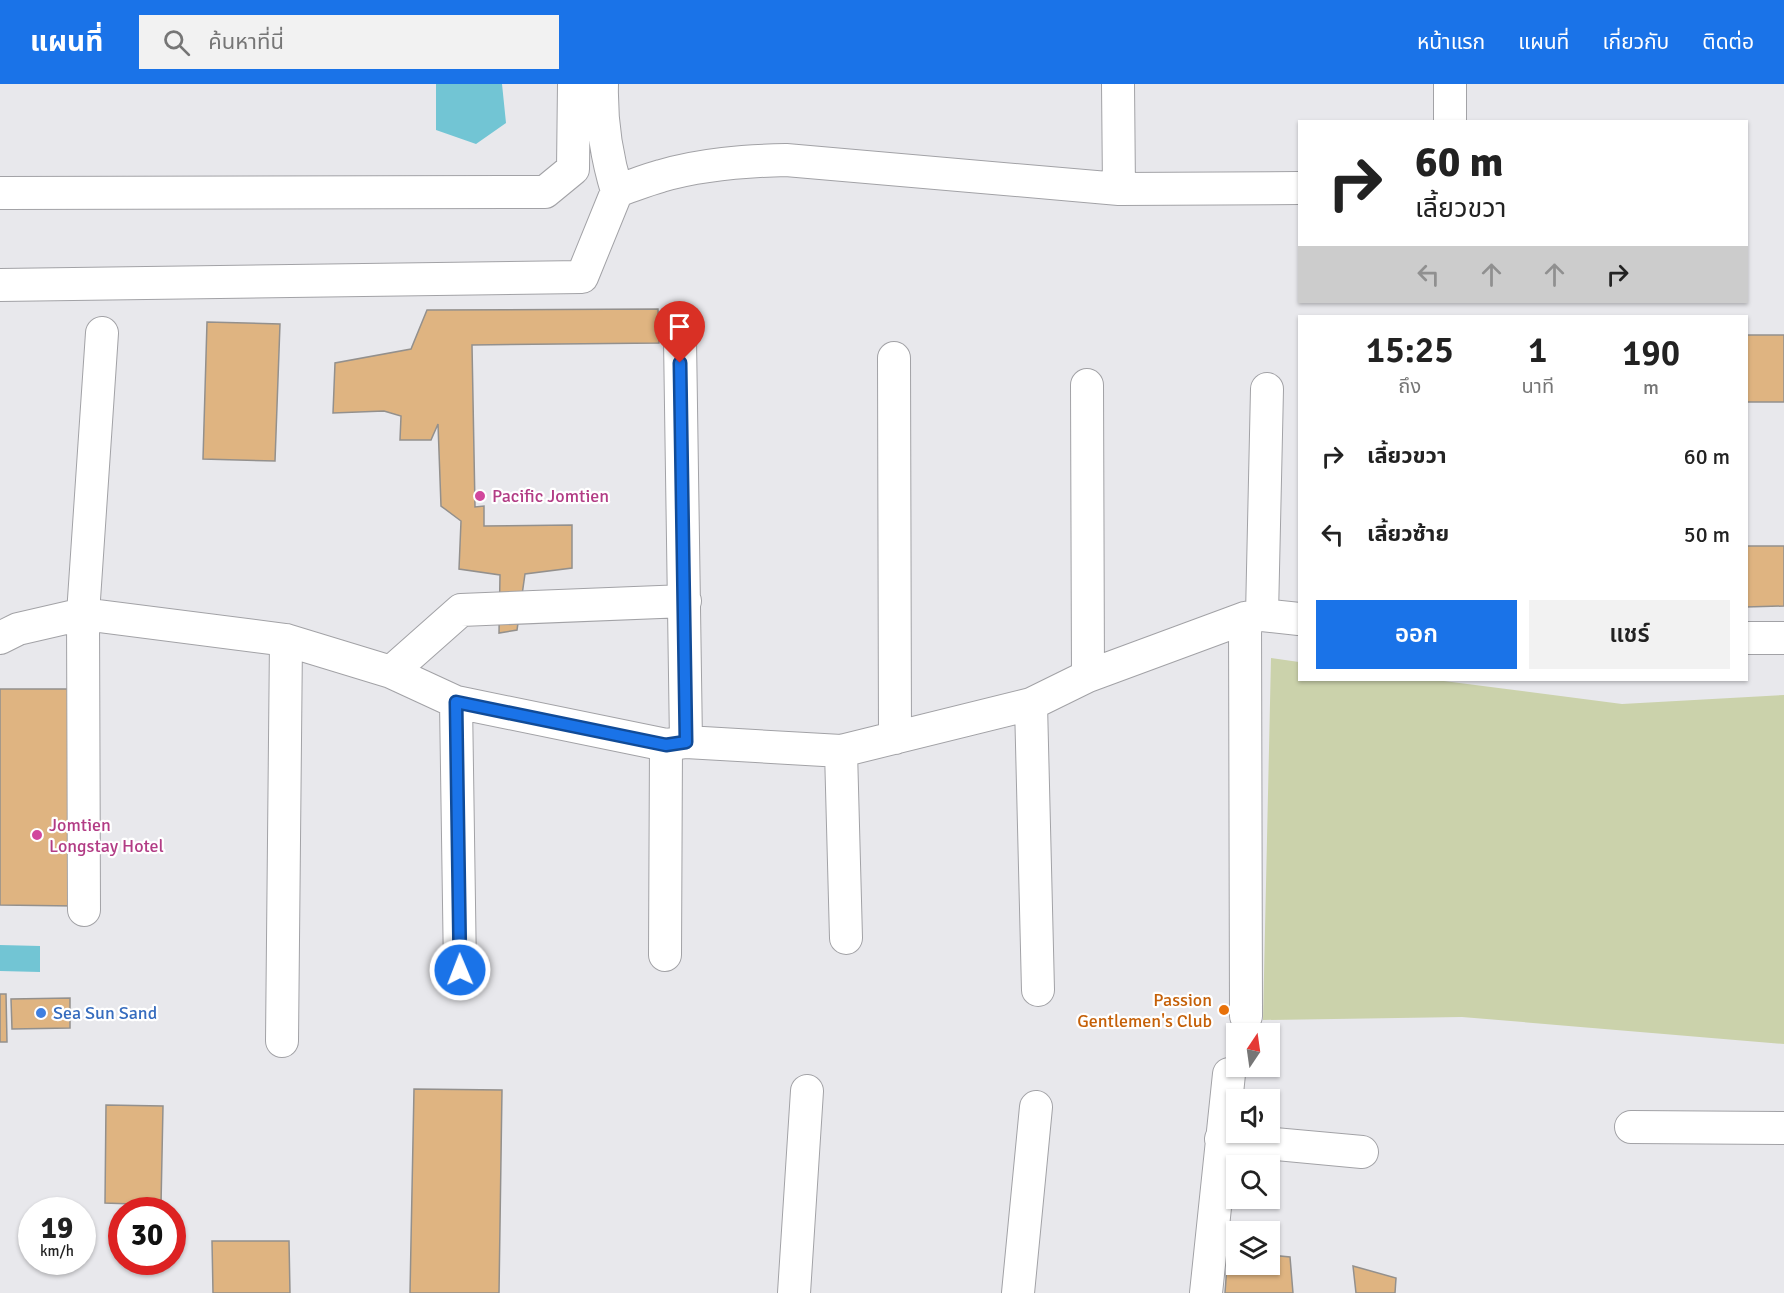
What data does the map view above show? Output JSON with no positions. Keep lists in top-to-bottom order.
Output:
{
  "places": [
    "Pacific Jomtien",
    "Jomtien Longstay Hotel",
    "Passion Gentlemen's Club",
    "Sea Sun Sand"
  ],
  "north": "top",
  "page": {
    "header": "แผนที่",
    "search": "ค้นหาที่นี่",
    "nav": [
      "หน้าแรก",
      "แผนที่",
      "เกี่ยวกับ",
      "ติดต่อ"
    ],
    "turn": ["60 m", "เลี้ยวขวา"],
    "eta": [
      "15:25",
      "ถึง",
      "1",
      "นาที",
      "190",
      "m"
    ],
    "list": [
      {
        "name": "เลี้ยวขวา",
        "value": "60 m"
      },
      {
        "name": "เลี้ยวซ้าย",
        "value": "50 m"
      }
    ],
    "buttons": ["ออก", "แชร์"],
    "speed": "19 km/h",
    "limit": "30"
  }
}
